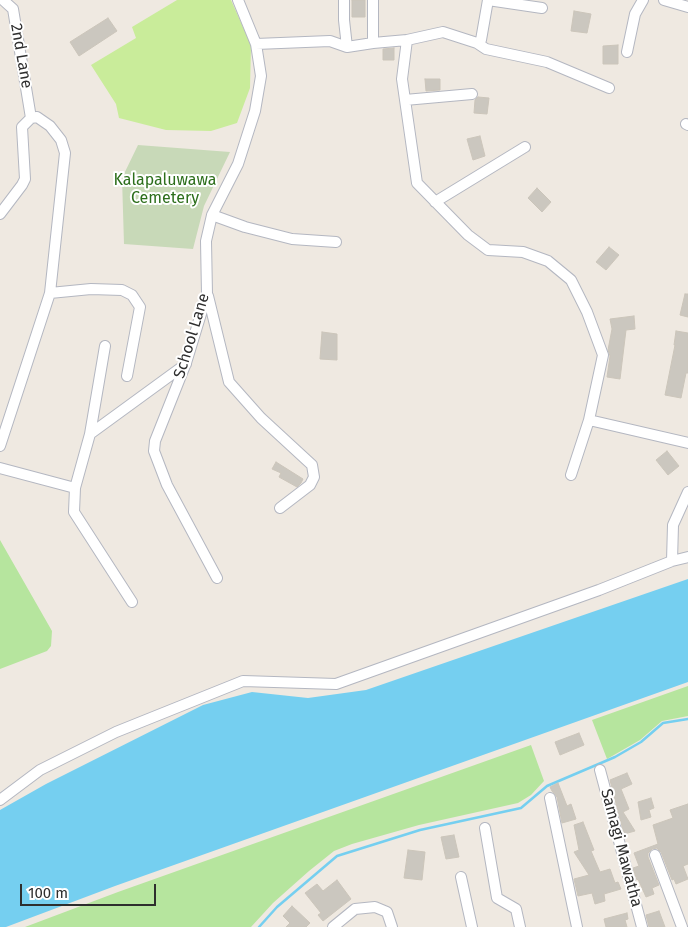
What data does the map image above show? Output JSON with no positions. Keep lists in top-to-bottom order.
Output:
{
  "streets": {
    "street": ["2nd Lane", "School Lane", "Samagi Mawatha"]
  },
  "parks": ["Kalapaluwawa Cemetery"],
  "scale_bar": "100 m"
}
